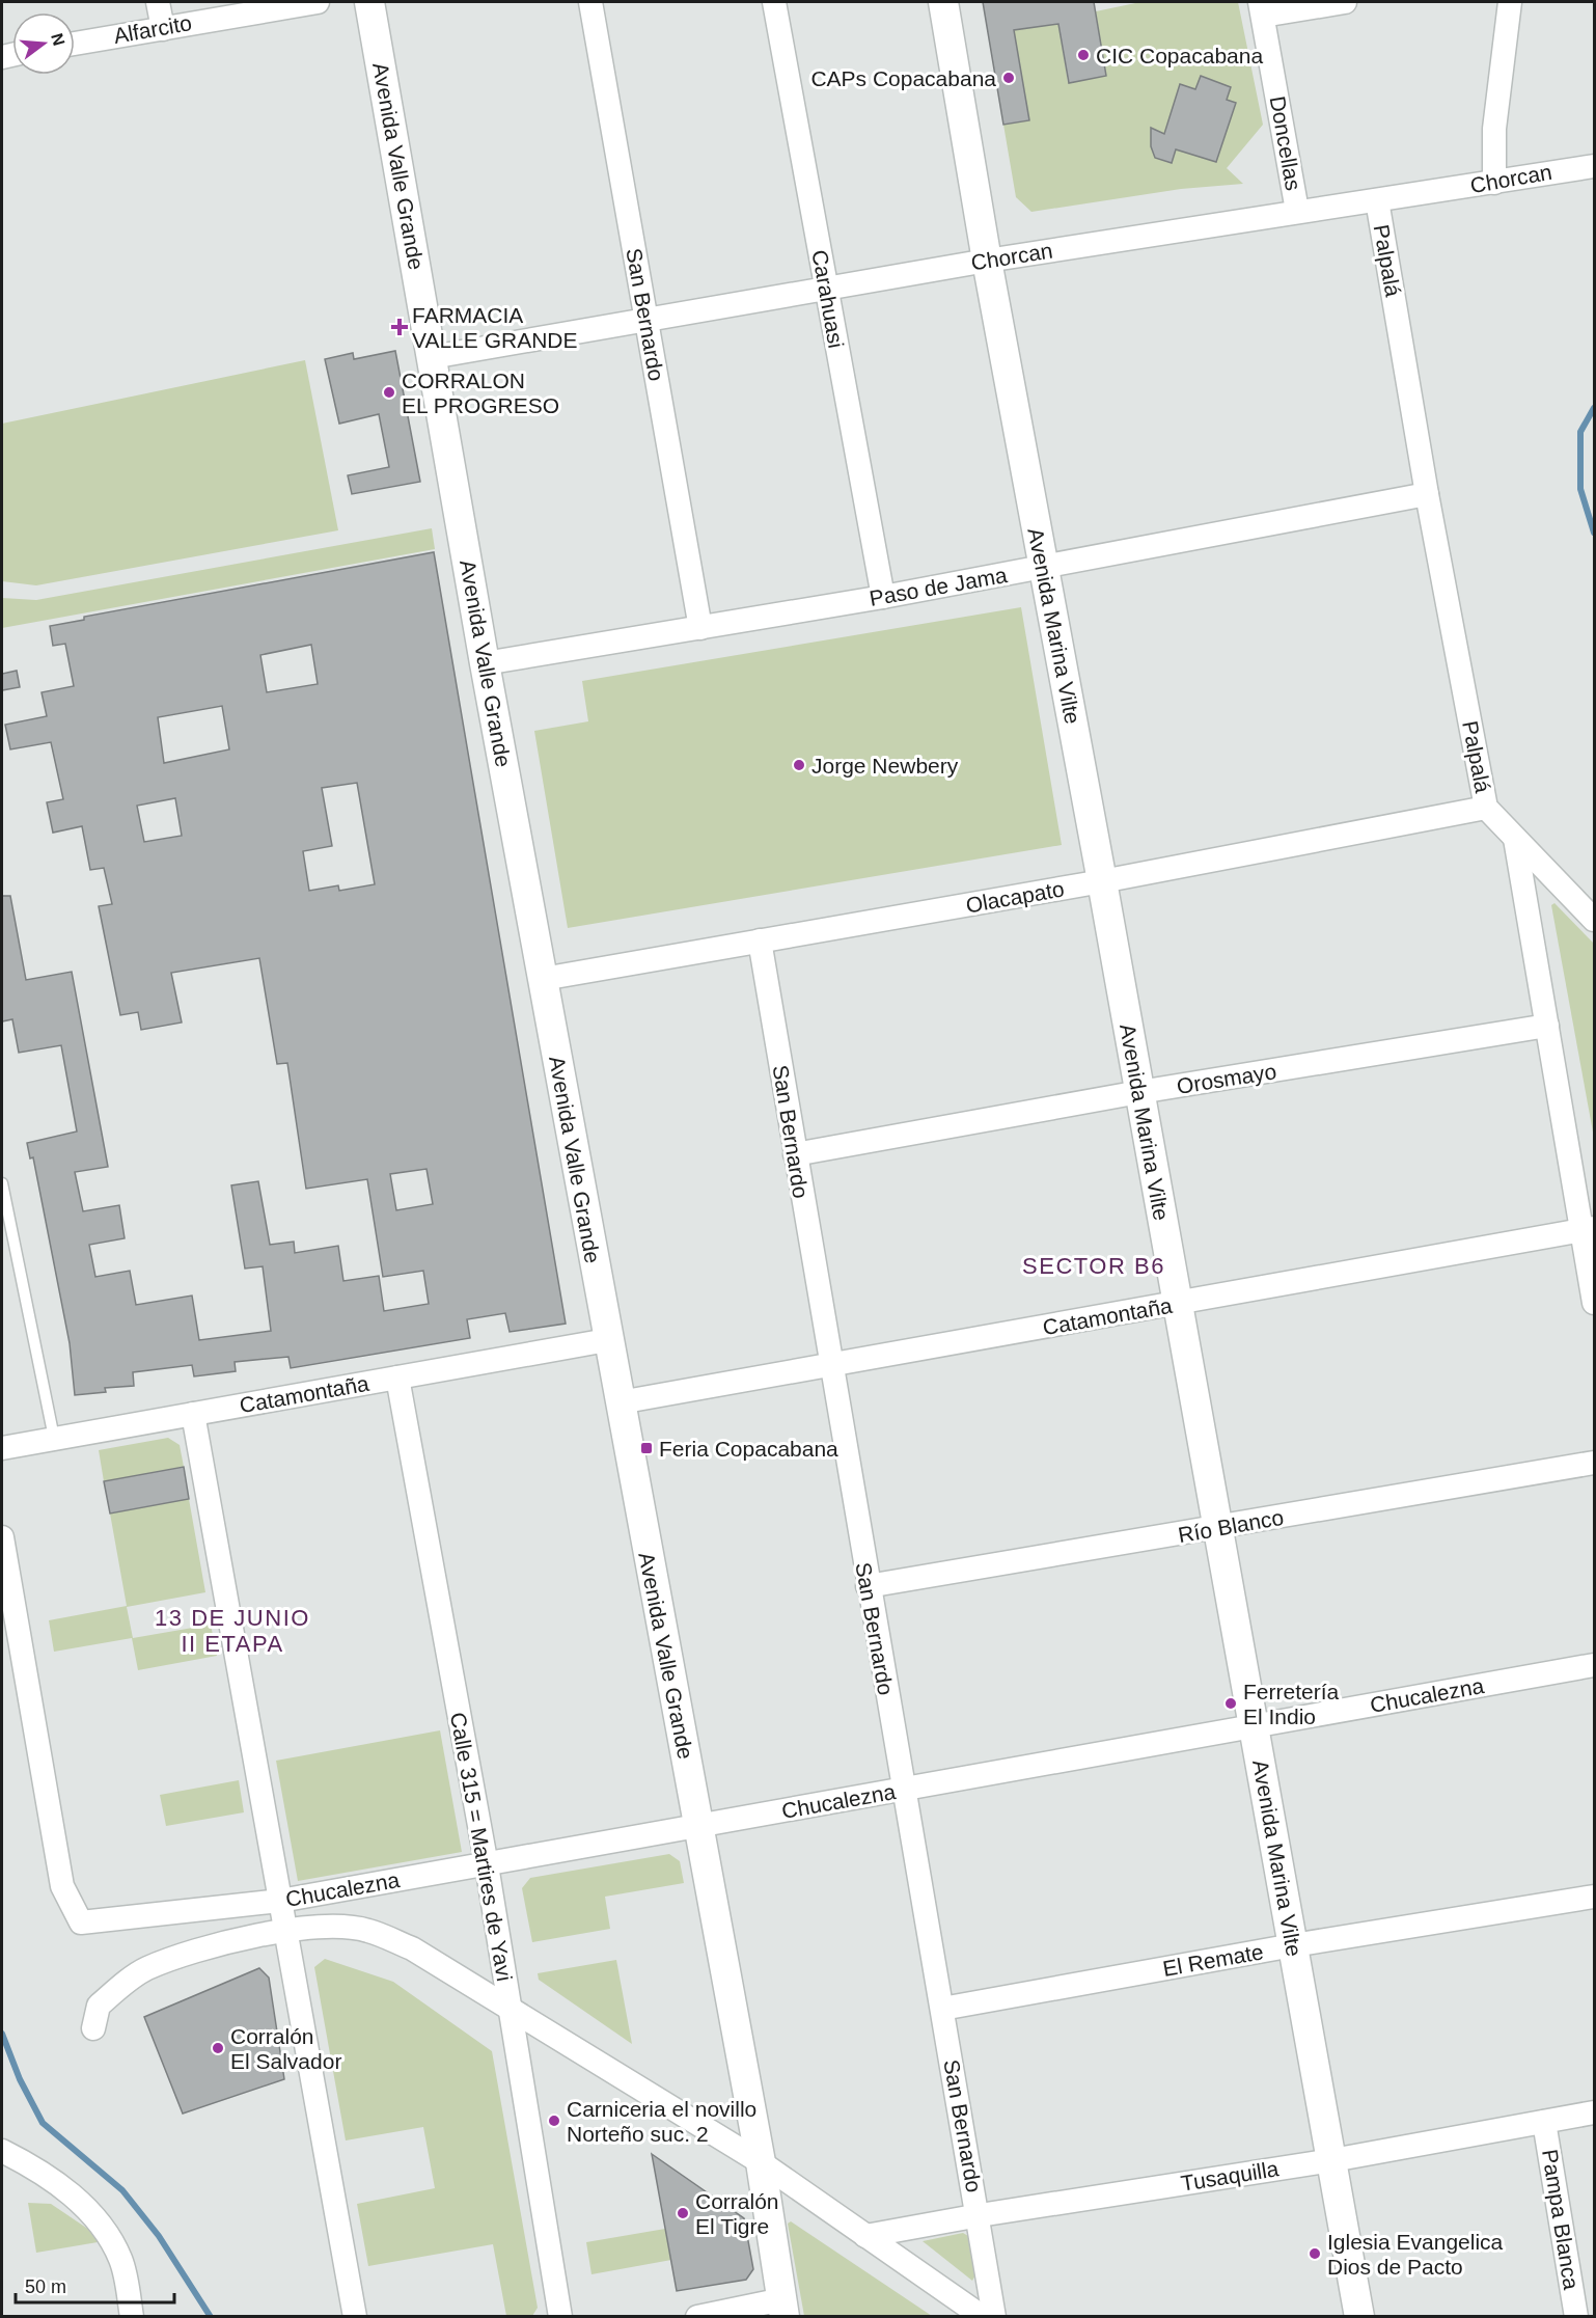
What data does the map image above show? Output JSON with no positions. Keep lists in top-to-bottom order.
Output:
{
  "streets": {
    "street": [
      "Alfarcito",
      "Doncellas",
      "Avenida Valle Grande",
      "Chorcan",
      "Palpalá",
      "Carahuasi",
      "San Bernardo",
      "Paso de Jama",
      "Avenida Marina Vilte",
      "Olacapato",
      "Orosmayo",
      "Catamontaña",
      "Río Blanco",
      "Chucalezna",
      "Calle 315 = Martires de Yavi",
      "El Remate",
      "Tusaquilla",
      "Pampa Blanca"
    ]
  },
  "crossings": [
    ["Doncellas", "Chorcan"],
    ["Avenida Valle Grande", "Chorcan"],
    ["Avenida Valle Grande", "Paso de Jama"],
    ["Avenida Valle Grande", "Olacapato"],
    ["Avenida Valle Grande", "Catamontaña"],
    ["Avenida Valle Grande", "Chucalezna"],
    ["Chorcan", "Palpalá"],
    ["Chorcan", "Carahuasi"],
    ["Chorcan", "San Bernardo"],
    ["Chorcan", "Avenida Marina Vilte"],
    ["Palpalá", "Paso de Jama"],
    ["Palpalá", "Olacapato"],
    ["Carahuasi", "Paso de Jama"],
    ["San Bernardo", "Paso de Jama"],
    ["San Bernardo", "Olacapato"],
    ["San Bernardo", "Orosmayo"],
    ["San Bernardo", "Catamontaña"],
    ["San Bernardo", "Río Blanco"],
    ["San Bernardo", "Chucalezna"],
    ["San Bernardo", "El Remate"],
    ["San Bernardo", "Tusaquilla"],
    ["Paso de Jama", "Avenida Marina Vilte"],
    ["Avenida Marina Vilte", "Olacapato"],
    ["Avenida Marina Vilte", "Orosmayo"],
    ["Avenida Marina Vilte", "Catamontaña"],
    ["Avenida Marina Vilte", "Río Blanco"],
    ["Avenida Marina Vilte", "Chucalezna"],
    ["Avenida Marina Vilte", "El Remate"],
    ["Avenida Marina Vilte", "Tusaquilla"],
    ["Catamontaña", "Calle 315 = Martires de Yavi"],
    ["Chucalezna", "Calle 315 = Martires de Yavi"],
    ["Tusaquilla", "Pampa Blanca"]
  ],
  "districts": ["SECTOR B6", "13 DE JUNIO II ETAPA"],
  "places": {
    "other": [
      "CIC Copacabana",
      "CAPs Copacabana",
      "CORRALON EL PROGRESO",
      "Jorge Newbery",
      "Ferretería El Indio",
      "Corralón El Salvador",
      "Carniceria el novillo Norteño suc. 2",
      "Corralón El Tigre",
      "Iglesia Evangelica Dios de Pacto"
    ],
    "health": ["FARMACIA VALLE GRANDE"],
    "transit": ["Feria Copacabana"]
  },
  "scale_bar": "50 m",
  "north": "right"
}
